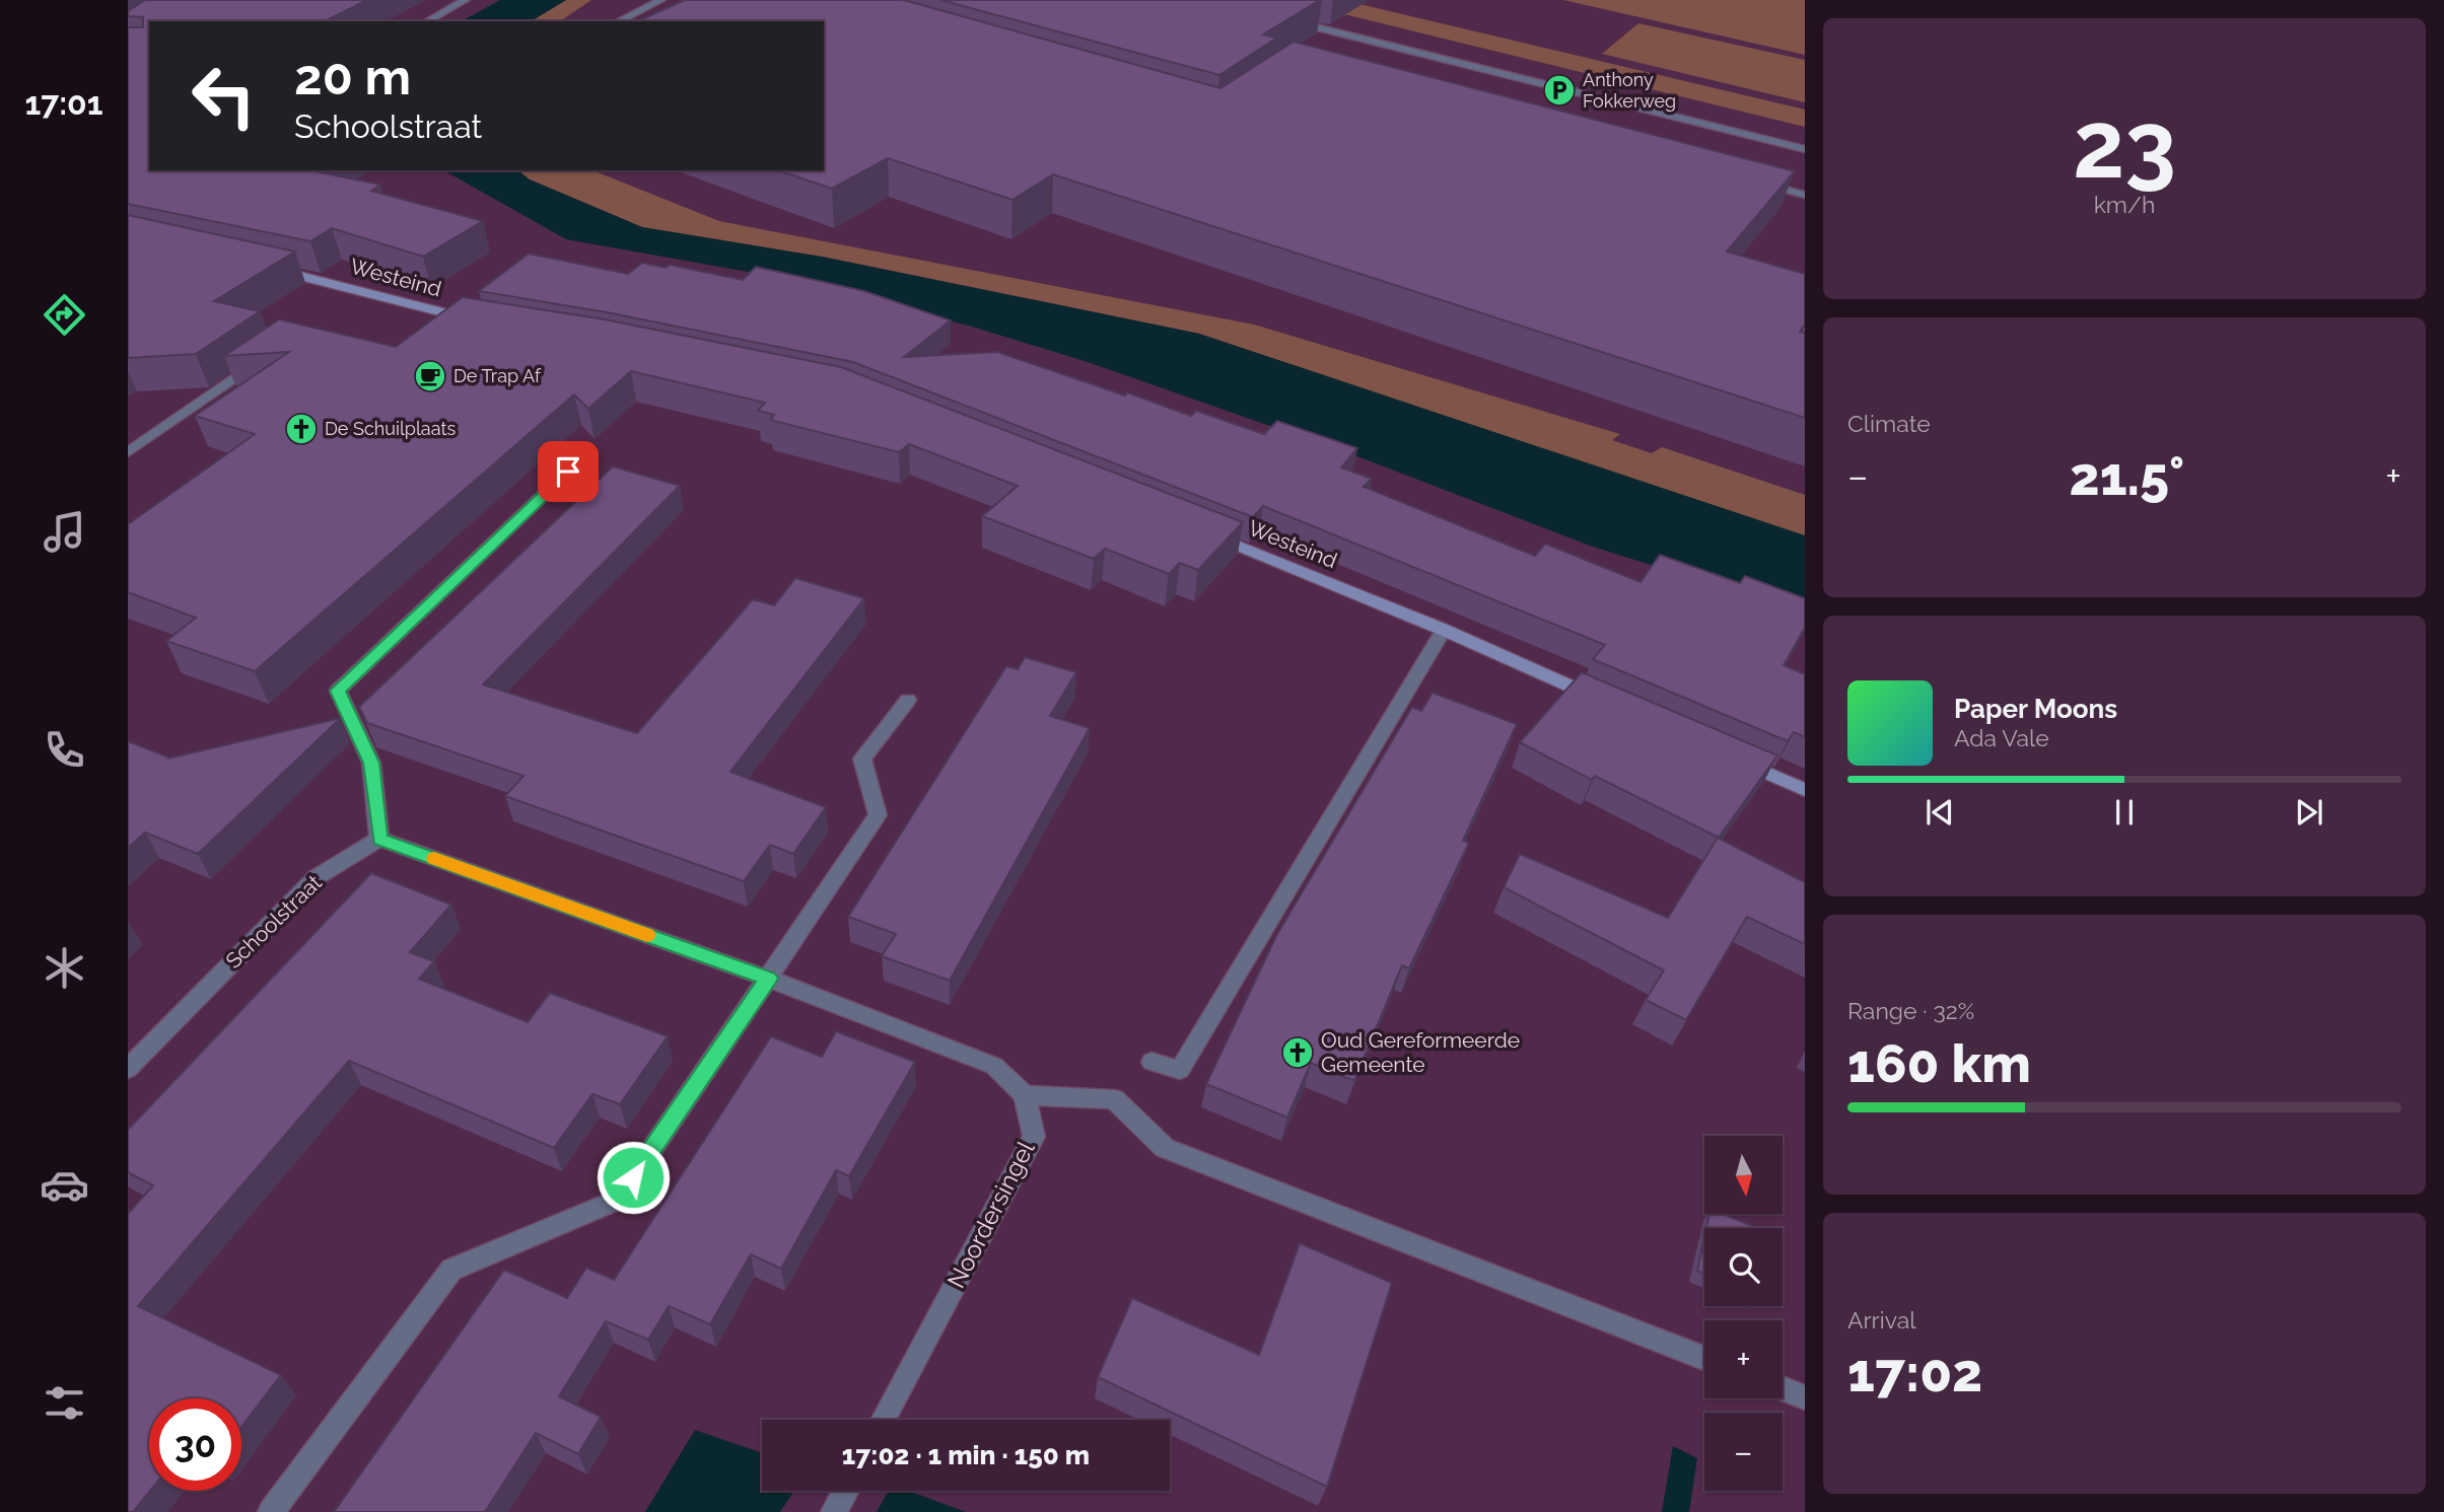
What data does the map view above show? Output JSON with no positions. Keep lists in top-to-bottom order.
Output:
{
  "streets": {
    "street": ["Westeind", "Schoolstraat", "Noordersingel"]
  },
  "places": {
    "parking": ["Anthony Fokkerweg"],
    "cafe": ["De Trap Af"],
    "church": ["De Schuilplaats", "Oud Gereformeerde Gemeente"]
  },
  "north": "bottom",
  "page": {
    "tabs": "17:01",
    "tile": [
      ["23", "km/h"],
      "Climate",
      ["Range · 32%", "160 km"],
      ["Arrival", "17:02"]
    ],
    "turn": ["20 m", "Schoolstraat"],
    "heat": ["−", "21.5°", "+"],
    "song": ["Paper Moons", "Ada Vale"],
    "map_buttons": ["+", "−"],
    "limit": "30",
    "trip": "17:02 · 1 min · 150 m"
  }
}
